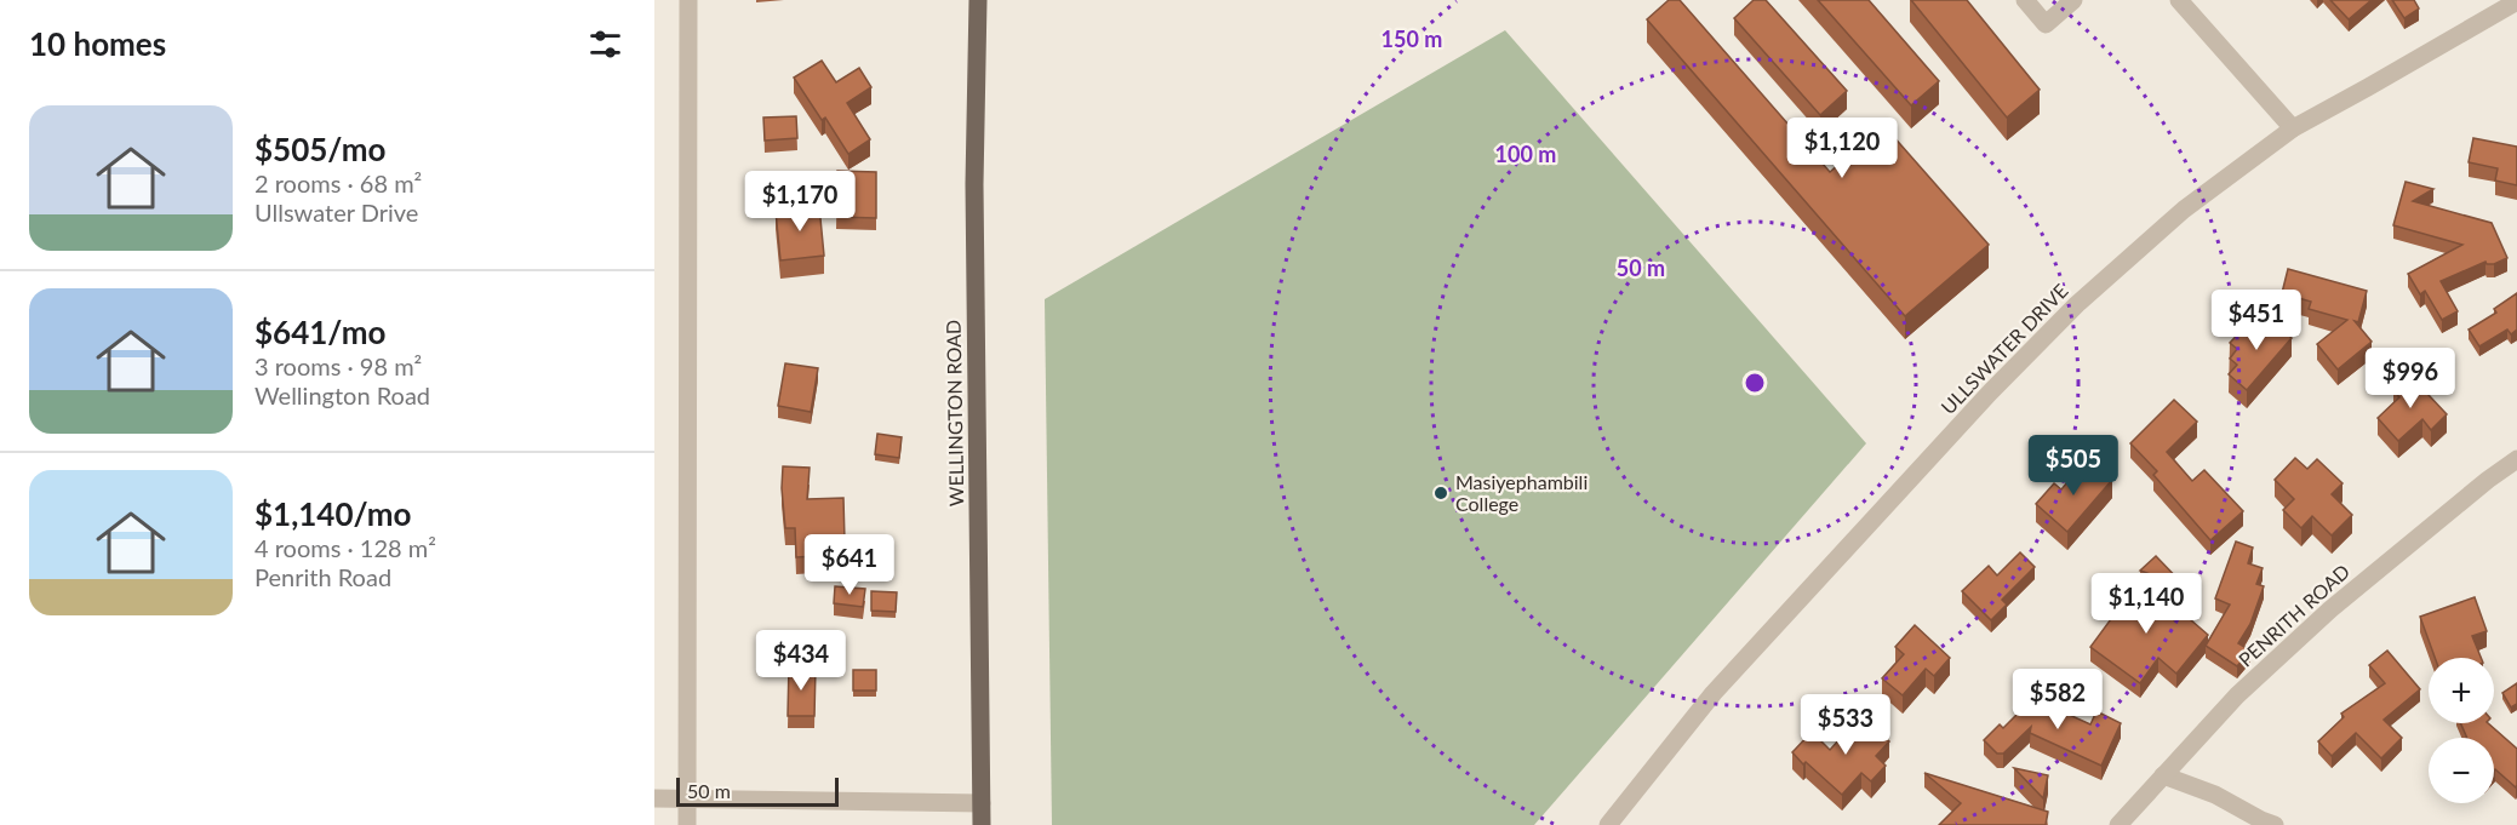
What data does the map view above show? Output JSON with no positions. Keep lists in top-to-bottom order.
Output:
{
  "streets": {
    "main road": ["WELLINGTON ROAD"],
    "street": ["ULLSWATER DRIVE", "PENRITH ROAD"]
  },
  "places": ["Masiyephambili College"],
  "scale_bar": "50 m",
  "page": {
    "heading": "10 homes",
    "list": [
      {
        "name": "$505/mo",
        "note": "2 rooms · 68 m² · Ullswater Drive"
      },
      {
        "name": "$641/mo",
        "note": "3 rooms · 98 m² · Wellington Road"
      },
      {
        "name": "$1,140/mo",
        "note": "4 rooms · 128 m² · Penrith Road"
      }
    ],
    "price": [
      "$1,120",
      "$1,170",
      "$451",
      "$996",
      "$505",
      "$641",
      "$1,140",
      "$434",
      "$582",
      "$533"
    ],
    "map_buttons": ["+", "−"],
    "scale": "50 m"
  },
  "rings": ["150 m", "100 m", "50 m"]
}
